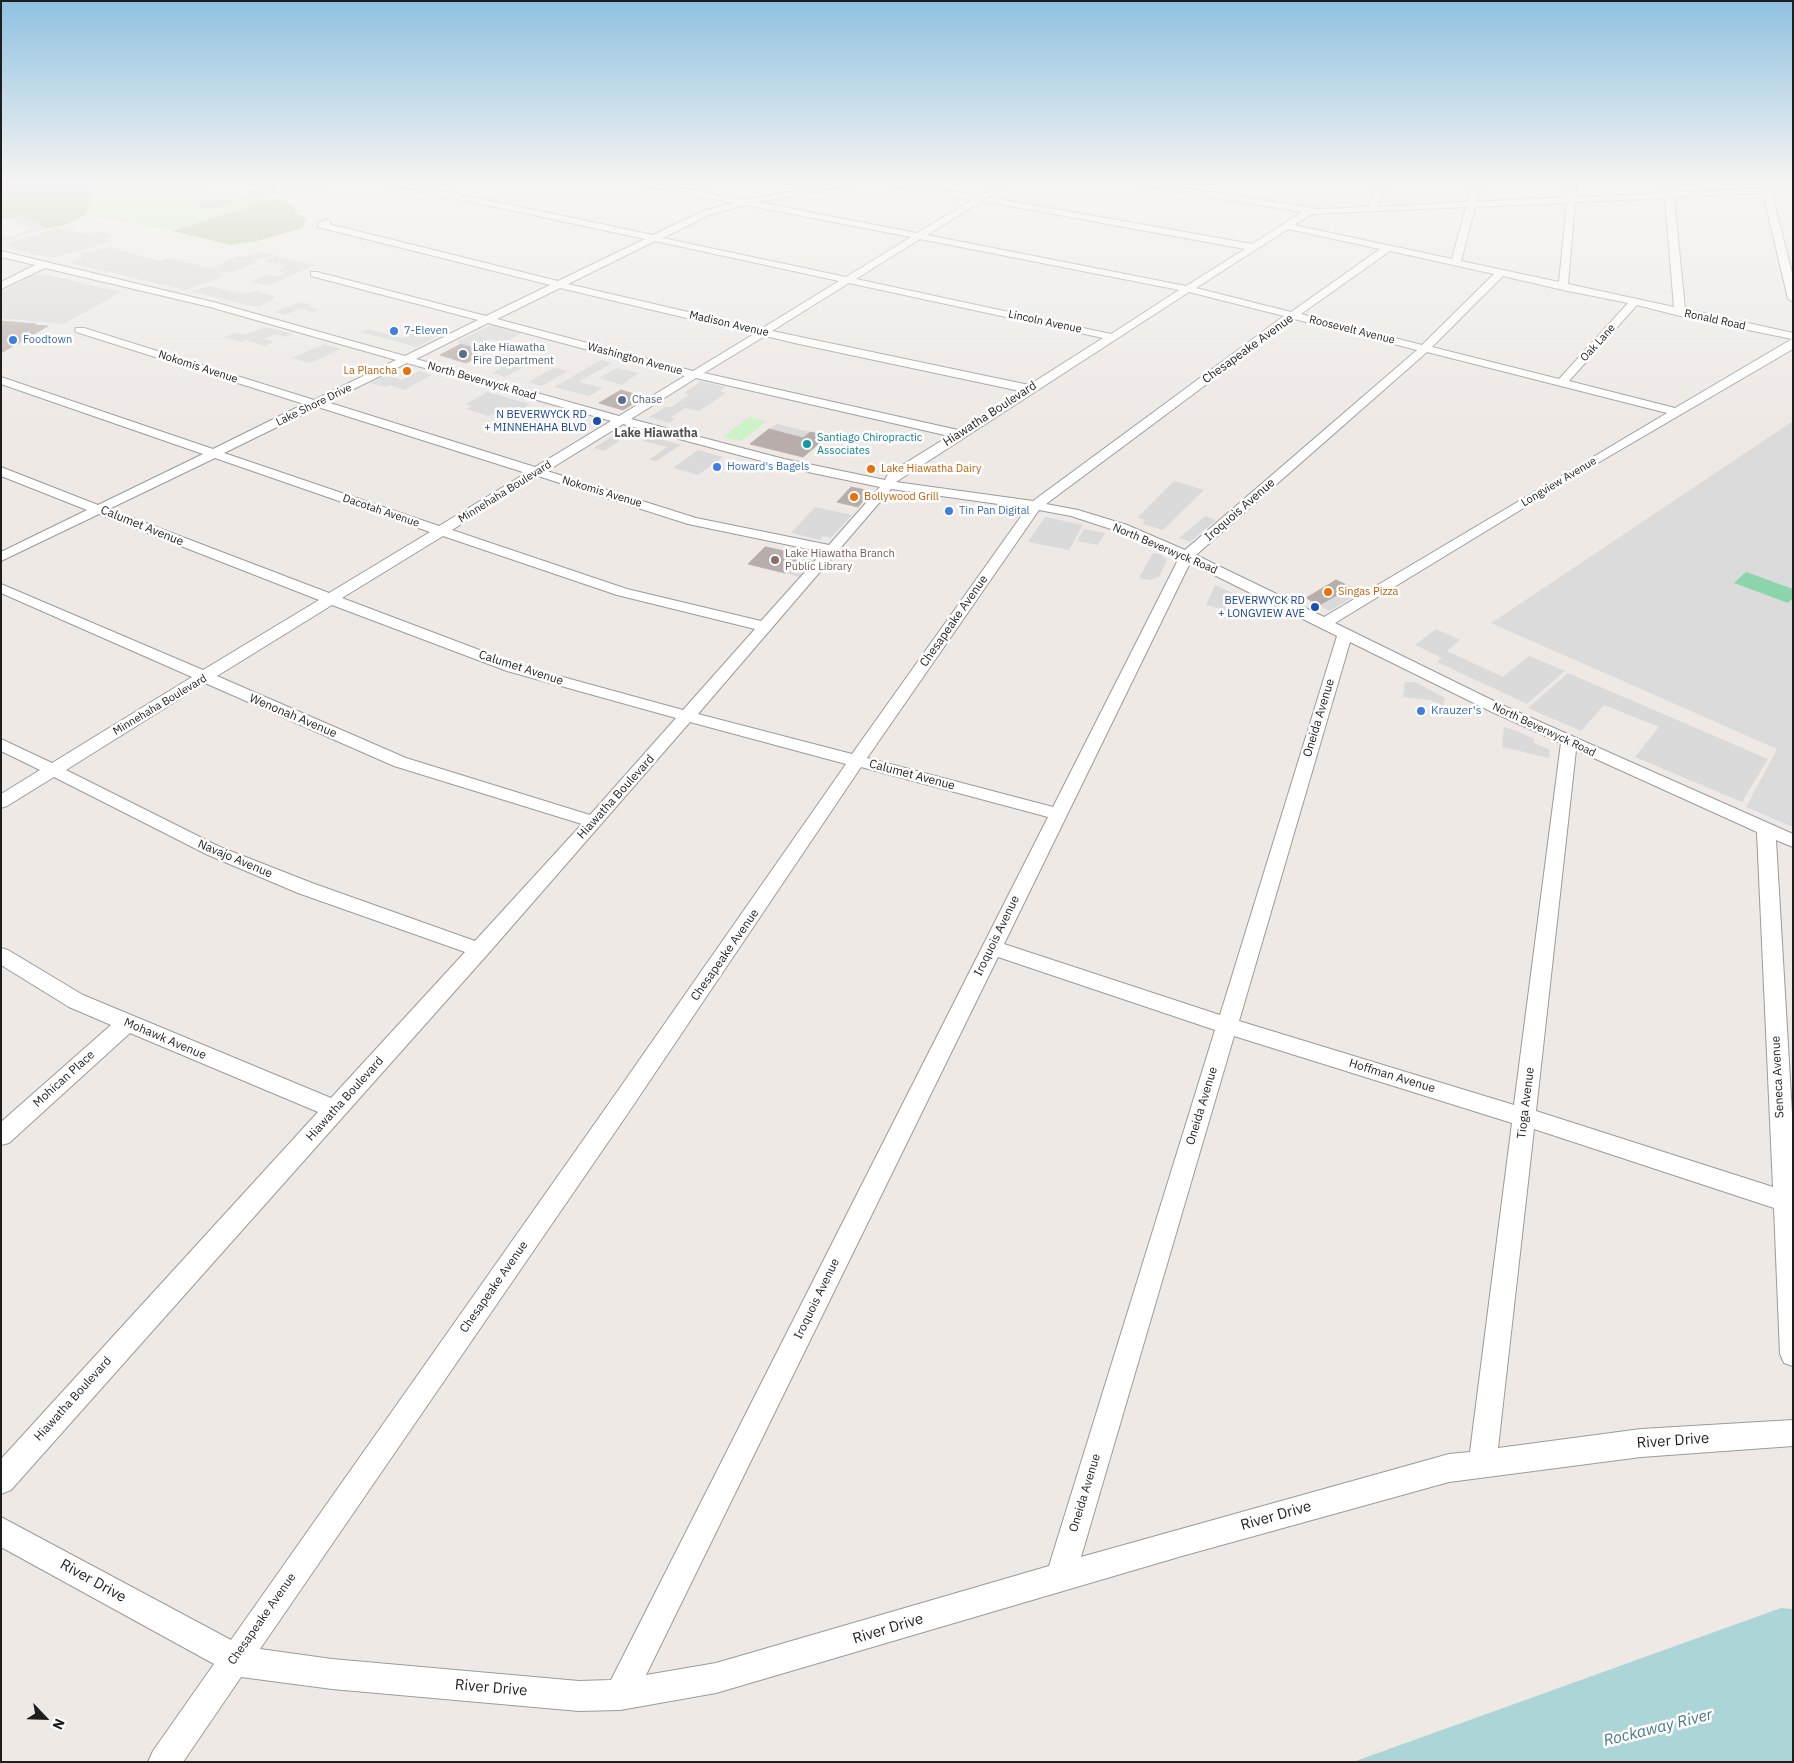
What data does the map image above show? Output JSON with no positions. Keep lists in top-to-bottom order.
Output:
{
  "streets": {
    "street": [
      "Ronald Road",
      "Lincoln Avenue",
      "Madison Avenue",
      "Roosevelt Avenue",
      "Oak Lane",
      "Chesapeake Avenue",
      "Washington Avenue",
      "Nokomis Avenue",
      "North Beverwyck Road",
      "Lake Shore Drive",
      "Hiawatha Boulevard",
      "Longview Avenue",
      "Minnehaha Boulevard",
      "Iroquois Avenue",
      "Dacotah Avenue",
      "Calumet Avenue",
      "Wenonah Avenue",
      "Oneida Avenue",
      "Navajo Avenue",
      "Mohawk Avenue",
      "Hoffman Avenue",
      "Seneca Avenue",
      "Mohican Place",
      "Tioga Avenue",
      "River Drive"
    ]
  },
  "crossings": [
    ["Ronald Road", "Oak Lane"],
    ["Ronald Road", "Iroquois Avenue"],
    ["Lincoln Avenue", "Hiawatha Boulevard"],
    ["Lincoln Avenue", "Minnehaha Boulevard"],
    ["Madison Avenue", "Lake Shore Drive"],
    ["Madison Avenue", "Hiawatha Boulevard"],
    ["Madison Avenue", "Minnehaha Boulevard"],
    ["Roosevelt Avenue", "Oak Lane"],
    ["Roosevelt Avenue", "Chesapeake Avenue"],
    ["Roosevelt Avenue", "Hiawatha Boulevard"],
    ["Roosevelt Avenue", "Longview Avenue"],
    ["Roosevelt Avenue", "Iroquois Avenue"],
    ["Chesapeake Avenue", "North Beverwyck Road"],
    ["Chesapeake Avenue", "Calumet Avenue"],
    ["Chesapeake Avenue", "River Drive"],
    ["Washington Avenue", "Lake Shore Drive"],
    ["Washington Avenue", "Hiawatha Boulevard"],
    ["Washington Avenue", "Minnehaha Boulevard"],
    ["Nokomis Avenue", "Lake Shore Drive"],
    ["Nokomis Avenue", "Hiawatha Boulevard"],
    ["Nokomis Avenue", "Minnehaha Boulevard"],
    ["North Beverwyck Road", "Lake Shore Drive"],
    ["North Beverwyck Road", "Hiawatha Boulevard"],
    ["North Beverwyck Road", "Longview Avenue"],
    ["North Beverwyck Road", "Minnehaha Boulevard"],
    ["North Beverwyck Road", "Iroquois Avenue"],
    ["North Beverwyck Road", "Oneida Avenue"],
    ["North Beverwyck Road", "Seneca Avenue"],
    ["North Beverwyck Road", "Tioga Avenue"],
    ["Lake Shore Drive", "Dacotah Avenue"],
    ["Lake Shore Drive", "Calumet Avenue"],
    ["Hiawatha Boulevard", "Dacotah Avenue"],
    ["Hiawatha Boulevard", "Calumet Avenue"],
    ["Hiawatha Boulevard", "Wenonah Avenue"],
    ["Hiawatha Boulevard", "Navajo Avenue"],
    ["Hiawatha Boulevard", "Mohawk Avenue"],
    ["Minnehaha Boulevard", "Dacotah Avenue"],
    ["Minnehaha Boulevard", "Calumet Avenue"],
    ["Minnehaha Boulevard", "Wenonah Avenue"],
    ["Minnehaha Boulevard", "Navajo Avenue"],
    ["Iroquois Avenue", "Calumet Avenue"],
    ["Iroquois Avenue", "Hoffman Avenue"],
    ["Iroquois Avenue", "River Drive"],
    ["Oneida Avenue", "Hoffman Avenue"],
    ["Oneida Avenue", "River Drive"],
    ["Mohawk Avenue", "Mohican Place"],
    ["Hoffman Avenue", "Seneca Avenue"],
    ["Hoffman Avenue", "Tioga Avenue"],
    ["Tioga Avenue", "River Drive"]
  ],
  "districts": ["Lake Hiawatha"],
  "water": ["Rockaway River"],
  "places": [
    "7-Eleven",
    "Foodtown",
    "Lake Hiawatha Fire Department",
    "La Plancha",
    "Chase",
    "N BEVERWYCK RD + MINNEHAHA BLVD",
    "Santiago Chiropractic Associates",
    "Howard's Bagels",
    "Lake Hiawatha Dairy",
    "Bollywood Grill",
    "Tin Pan Digital",
    "Lake Hiawatha Branch Public Library",
    "Singas Pizza",
    "BEVERWYCK RD + LONGVIEW AVE",
    "Krauzer's"
  ],
  "north": "bottom right"
}
